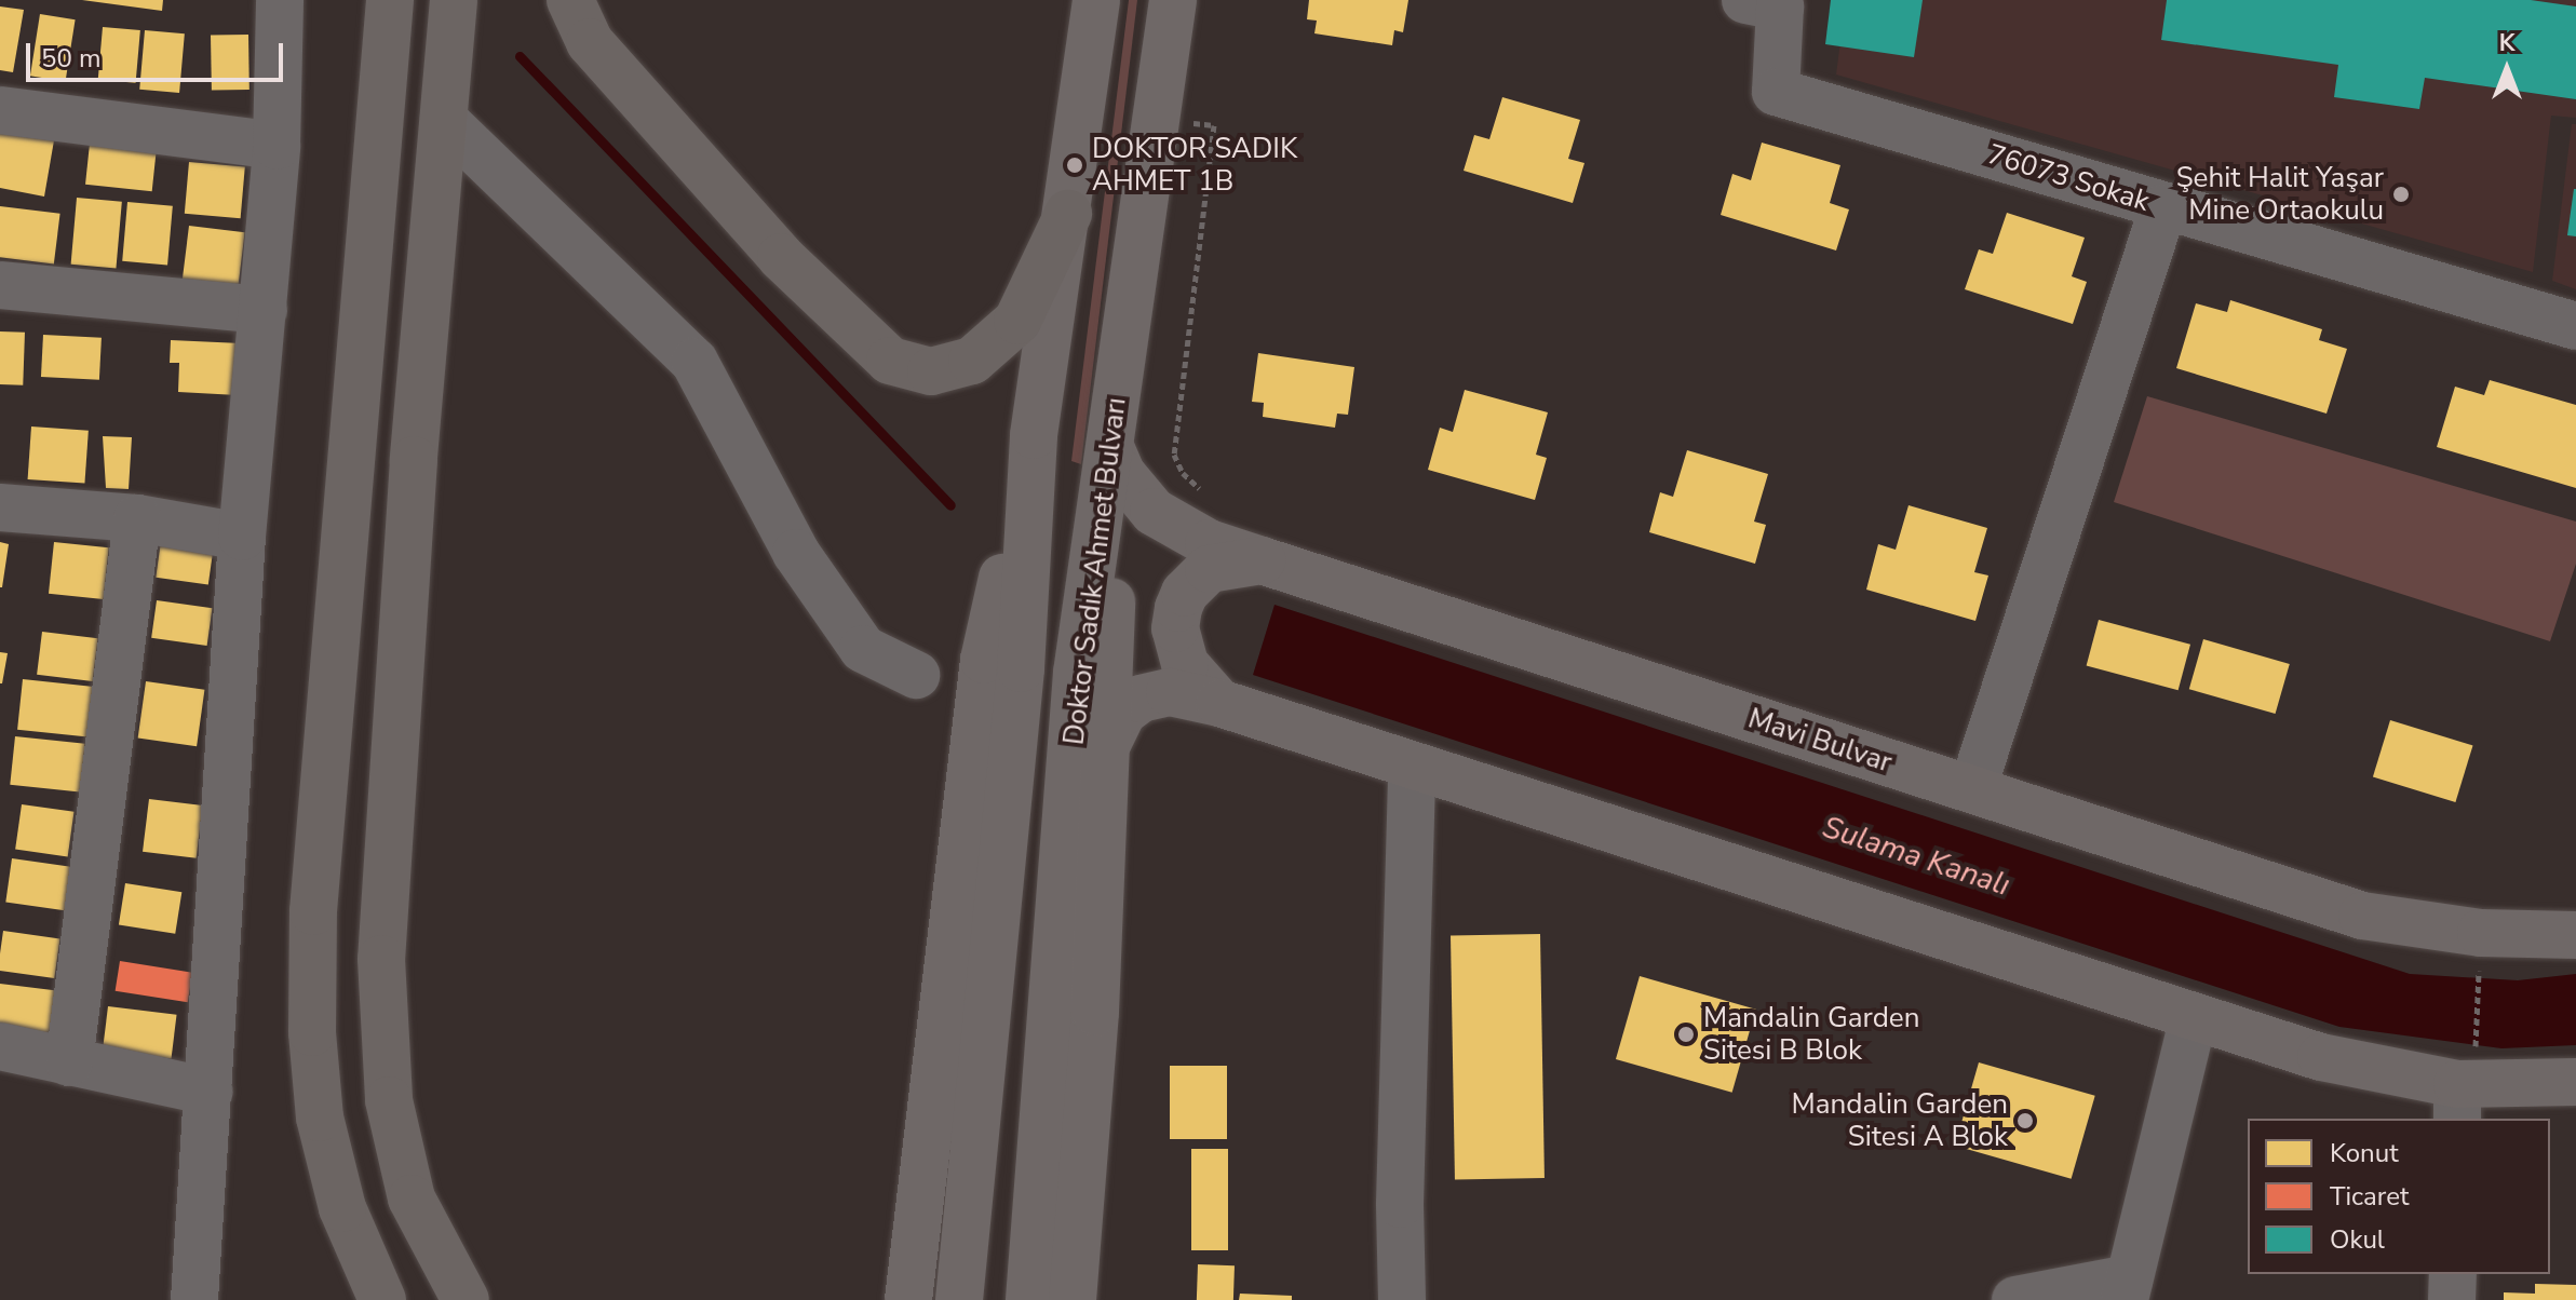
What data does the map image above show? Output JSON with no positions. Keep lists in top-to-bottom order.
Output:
{
  "streets": {
    "main road": ["Doktor Sadık Ahmet Bulvarı", "Mavi Bulvar"],
    "street": ["76073 Sokak"]
  },
  "crossings": [
    ["Doktor Sadık Ahmet Bulvarı", "Mavi Bulvar"]
  ],
  "water": ["Sulama Kanalı"],
  "places": [
    "DOKTOR SADIK AHMET 1B",
    "Şehit Halit Yaşar Mine Ortaokulu",
    "Mandalin Garden Sitesi B Blok",
    "Mandalin Garden Sitesi A Blok"
  ],
  "legend": ["Konut", "Ticaret", "Okul"],
  "scale_bar": "50 m",
  "north": "top"
}
